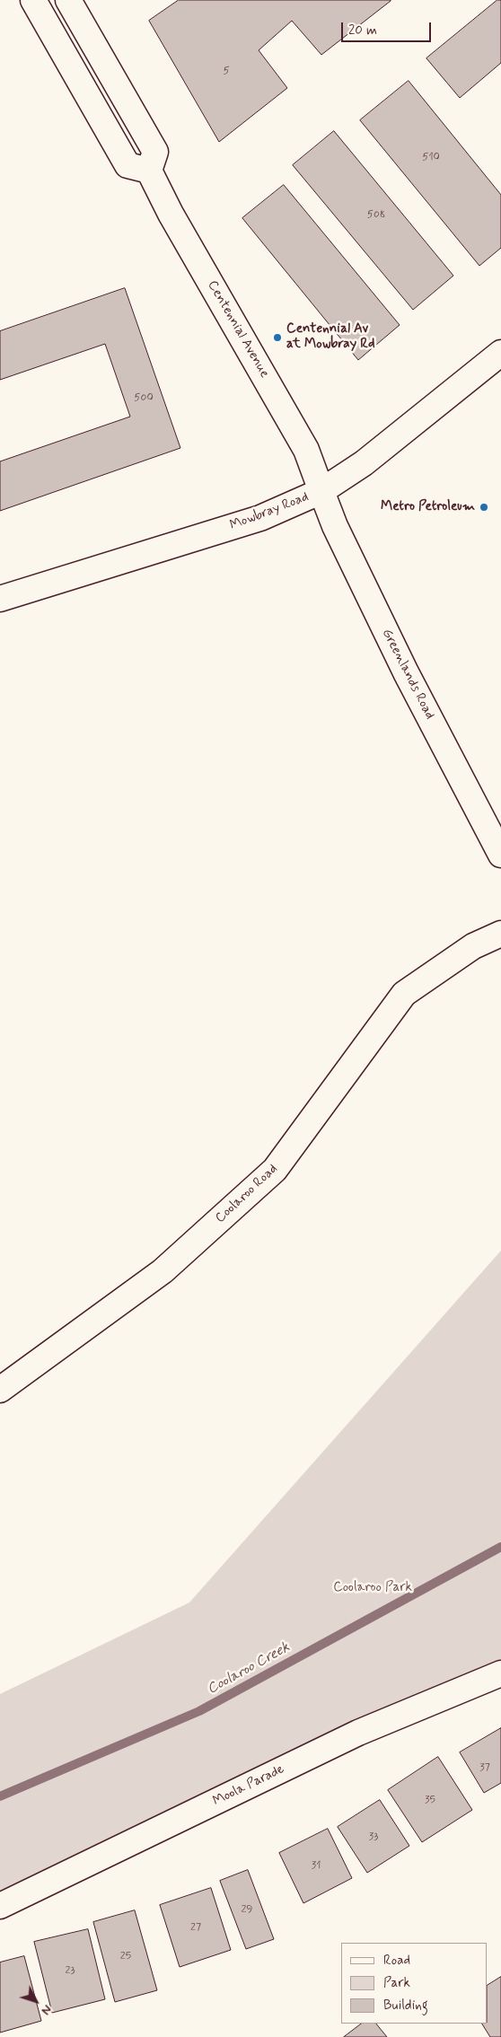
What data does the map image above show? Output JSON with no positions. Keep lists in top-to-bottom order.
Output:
{
  "streets": {
    "street": [
      "Centennial Avenue",
      "Mowbray Road",
      "Greenlands Road",
      "Coolaroo Road",
      "Moola Parade"
    ]
  },
  "crossings": [
    ["Centennial Avenue", "Mowbray Road"],
    ["Centennial Avenue", "Greenlands Road"],
    ["Mowbray Road", "Greenlands Road"]
  ],
  "water": ["Coolaroo Creek"],
  "parks": ["Coolaroo Park"],
  "places": ["Centennial Av at Mowbray Rd", "Metro Petroleum"],
  "house_numbers": [
    "5",
    "510",
    "508",
    "500",
    "37",
    "35",
    "33",
    "31",
    "29",
    "27",
    "25",
    "23"
  ],
  "legend": ["Road", "Park", "Building"],
  "scale_bar": "20 m",
  "north": "bottom right"
}
